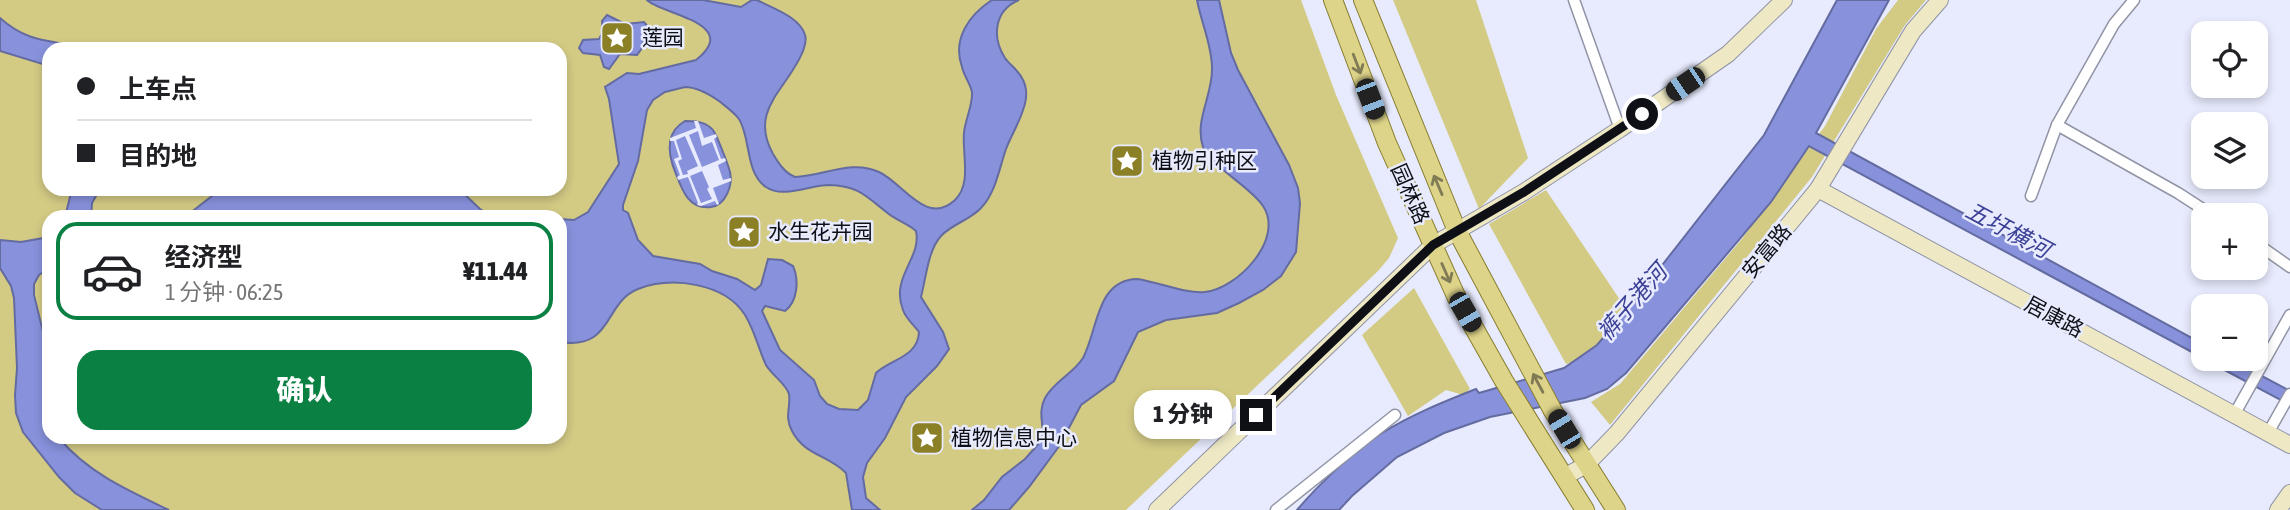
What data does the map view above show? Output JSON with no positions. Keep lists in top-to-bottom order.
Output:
{
  "streets": {
    "main road": ["园林路"],
    "street": ["安富路", "居康路"]
  },
  "crossings": [
    ["园林路", "安富路"],
    ["安富路", "居康路"]
  ],
  "water": ["五圩横河", "裤子港河"],
  "places": {
    "place": [
      "莲园",
      "植物引种区",
      "水生花卉园",
      "植物信息中心"
    ]
  },
  "page": {
    "map_buttons": ["+", "−"],
    "banner": ["上车点", "目的地"],
    "list": [
      {
        "name": "经济型",
        "note": "1 分钟 · 06:25",
        "value": "¥11.44"
      }
    ],
    "buttons": "确认",
    "bubble": "1 分钟"
  }
}
